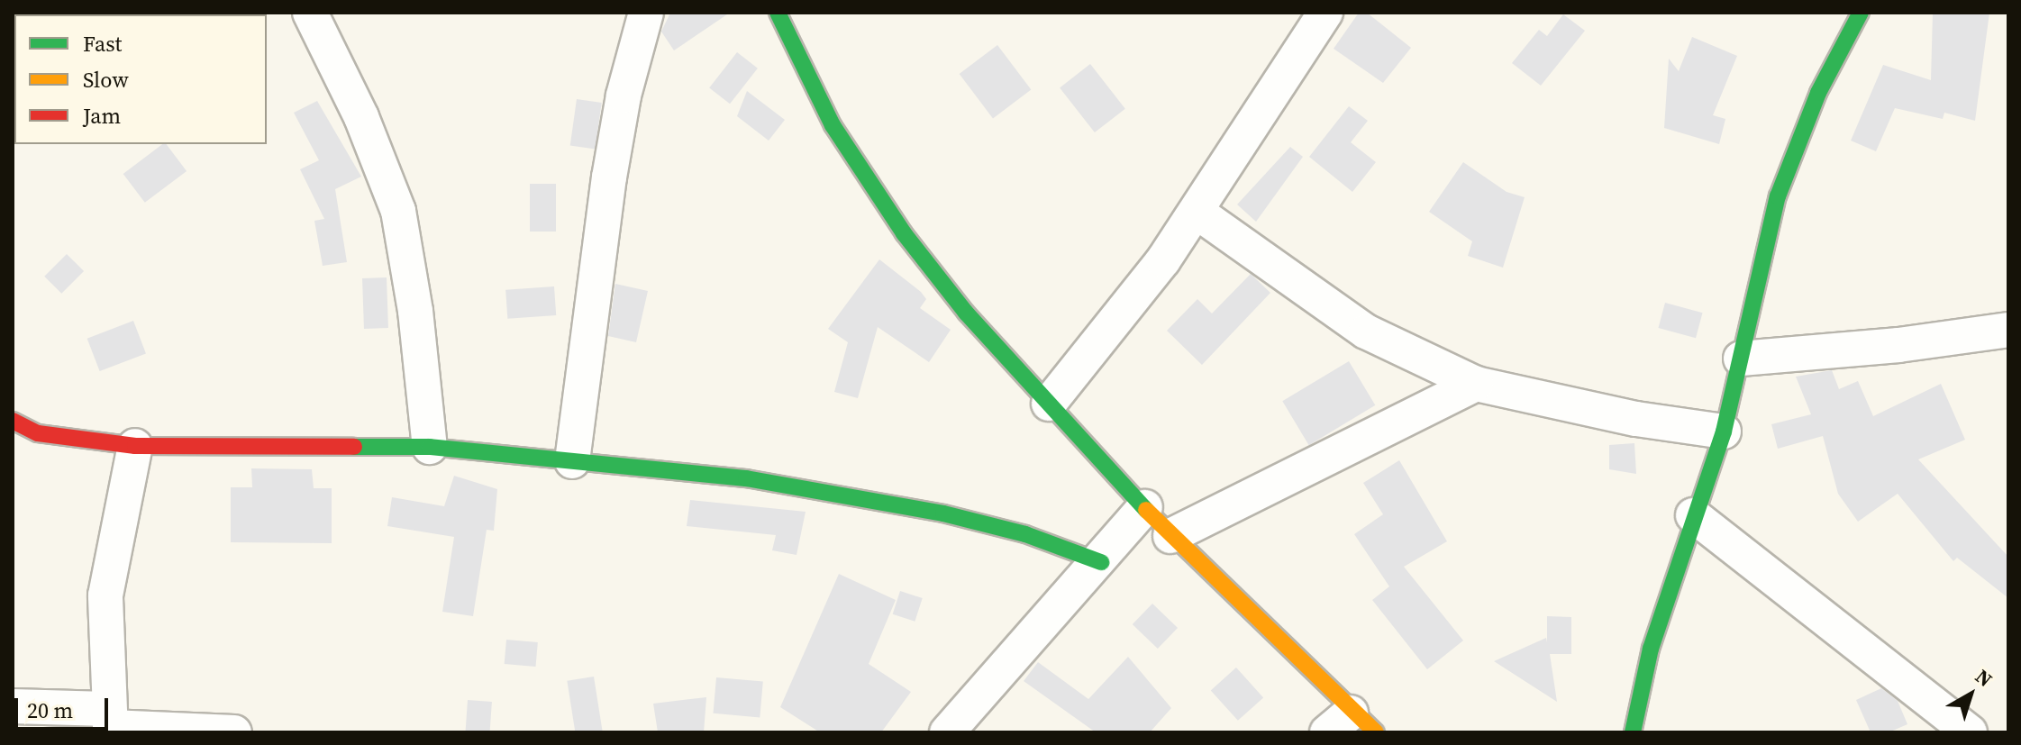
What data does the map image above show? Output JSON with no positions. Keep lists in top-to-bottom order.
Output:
{
  "legend": ["Fast", "Slow", "Jam"],
  "scale_bar": "20 m",
  "north": "top right"
}
